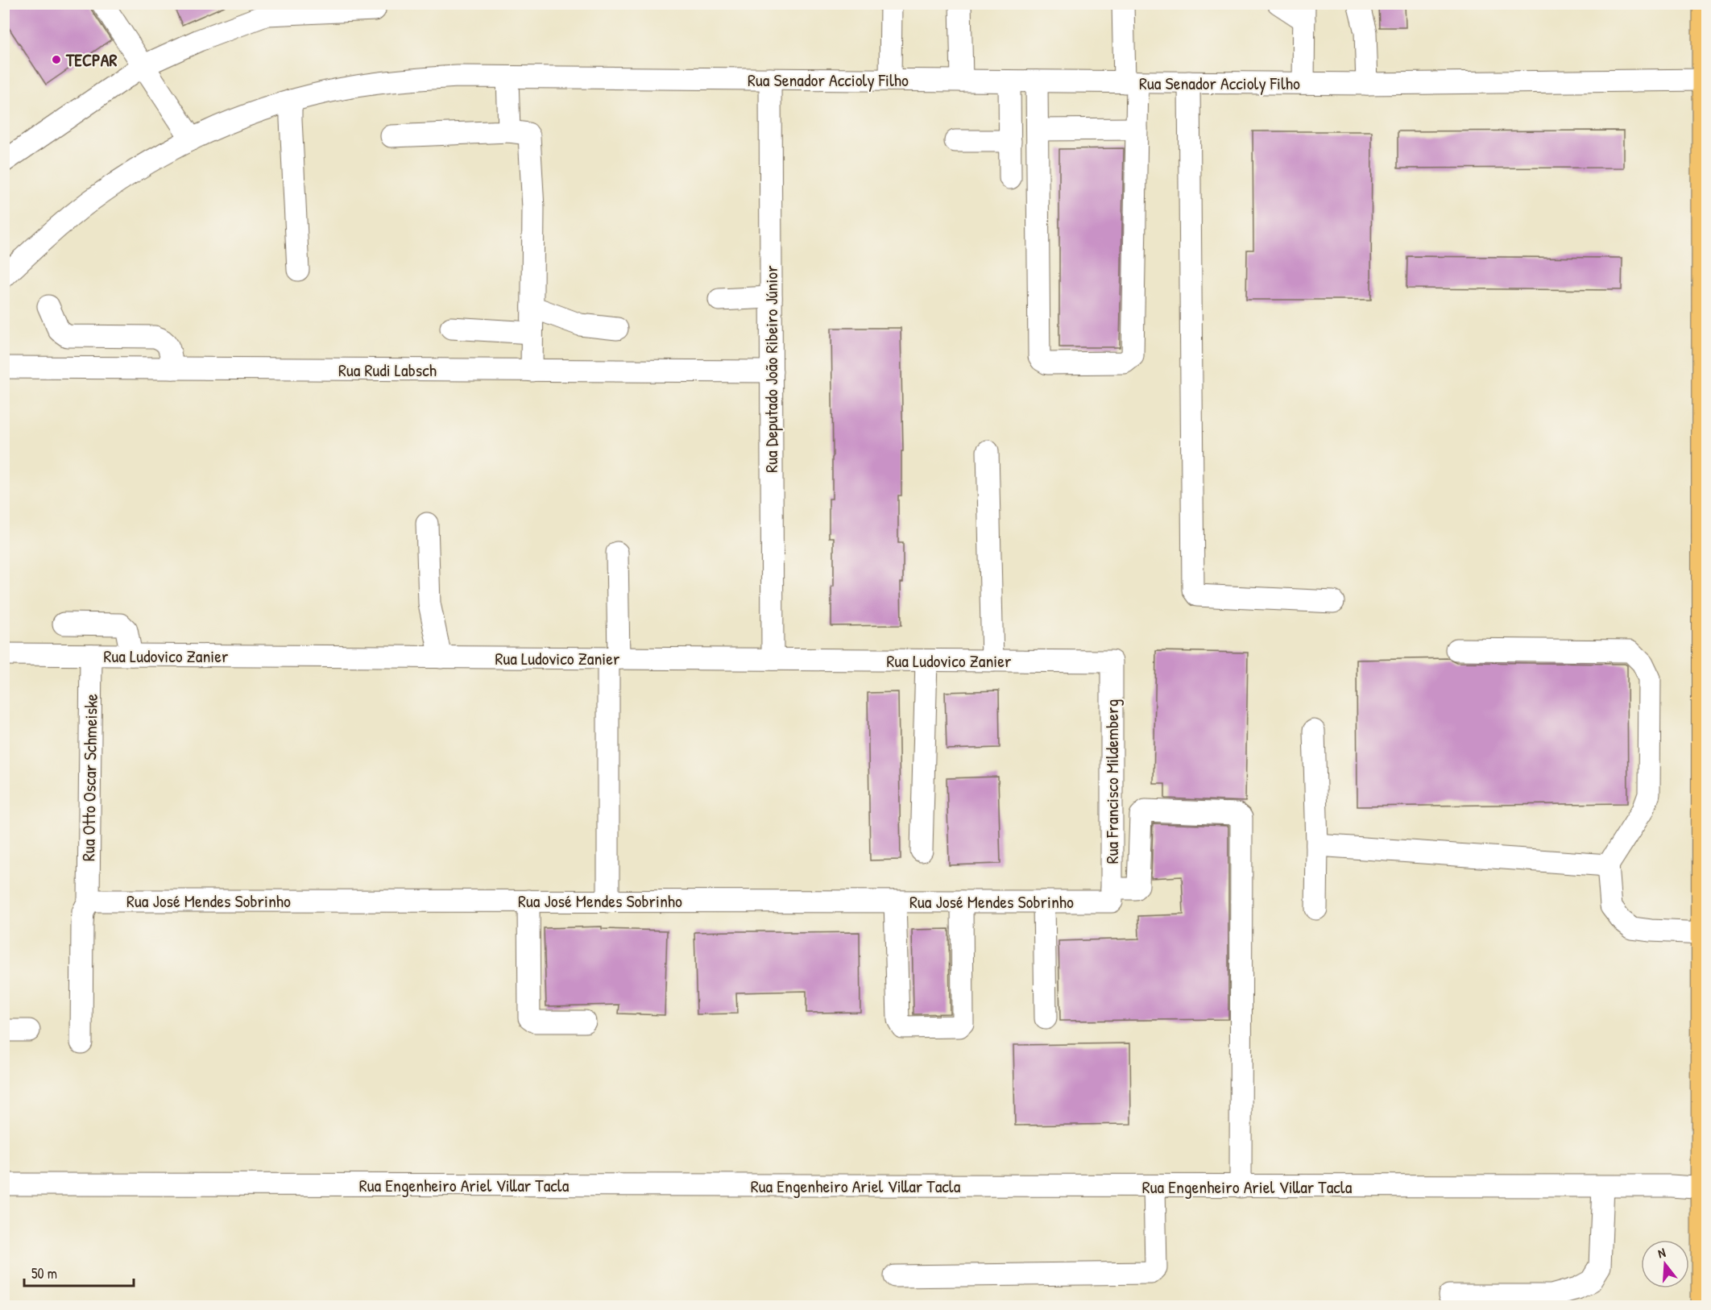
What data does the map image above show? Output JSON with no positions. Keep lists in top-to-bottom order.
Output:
{
  "streets": {
    "street": [
      "Rua Senador Accioly Filho",
      "Rua Deputado João Ribeiro Júnior",
      "Rua Rudi Labsch",
      "Rua Ludovico Zanier",
      "Rua Otto Oscar Schmeiske",
      "Rua Francisco Mildemberg",
      "Rua José Mendes Sobrinho",
      "Rua Engenheiro Ariel Villar Tacla"
    ]
  },
  "crossings": [
    ["Rua Senador Accioly Filho", "Rua Deputado João Ribeiro Júnior"],
    ["Rua Deputado João Ribeiro Júnior", "Rua Rudi Labsch"],
    ["Rua Deputado João Ribeiro Júnior", "Rua Ludovico Zanier"],
    ["Rua Ludovico Zanier", "Rua Otto Oscar Schmeiske"],
    ["Rua Ludovico Zanier", "Rua Francisco Mildemberg"],
    ["Rua Otto Oscar Schmeiske", "Rua José Mendes Sobrinho"],
    ["Rua Francisco Mildemberg", "Rua José Mendes Sobrinho"],
    ["Rua José Mendes Sobrinho", "Rua Engenheiro Ariel Villar Tacla"]
  ],
  "places": ["TECPAR"],
  "scale_bar": "50 m",
  "north": "top"
}
